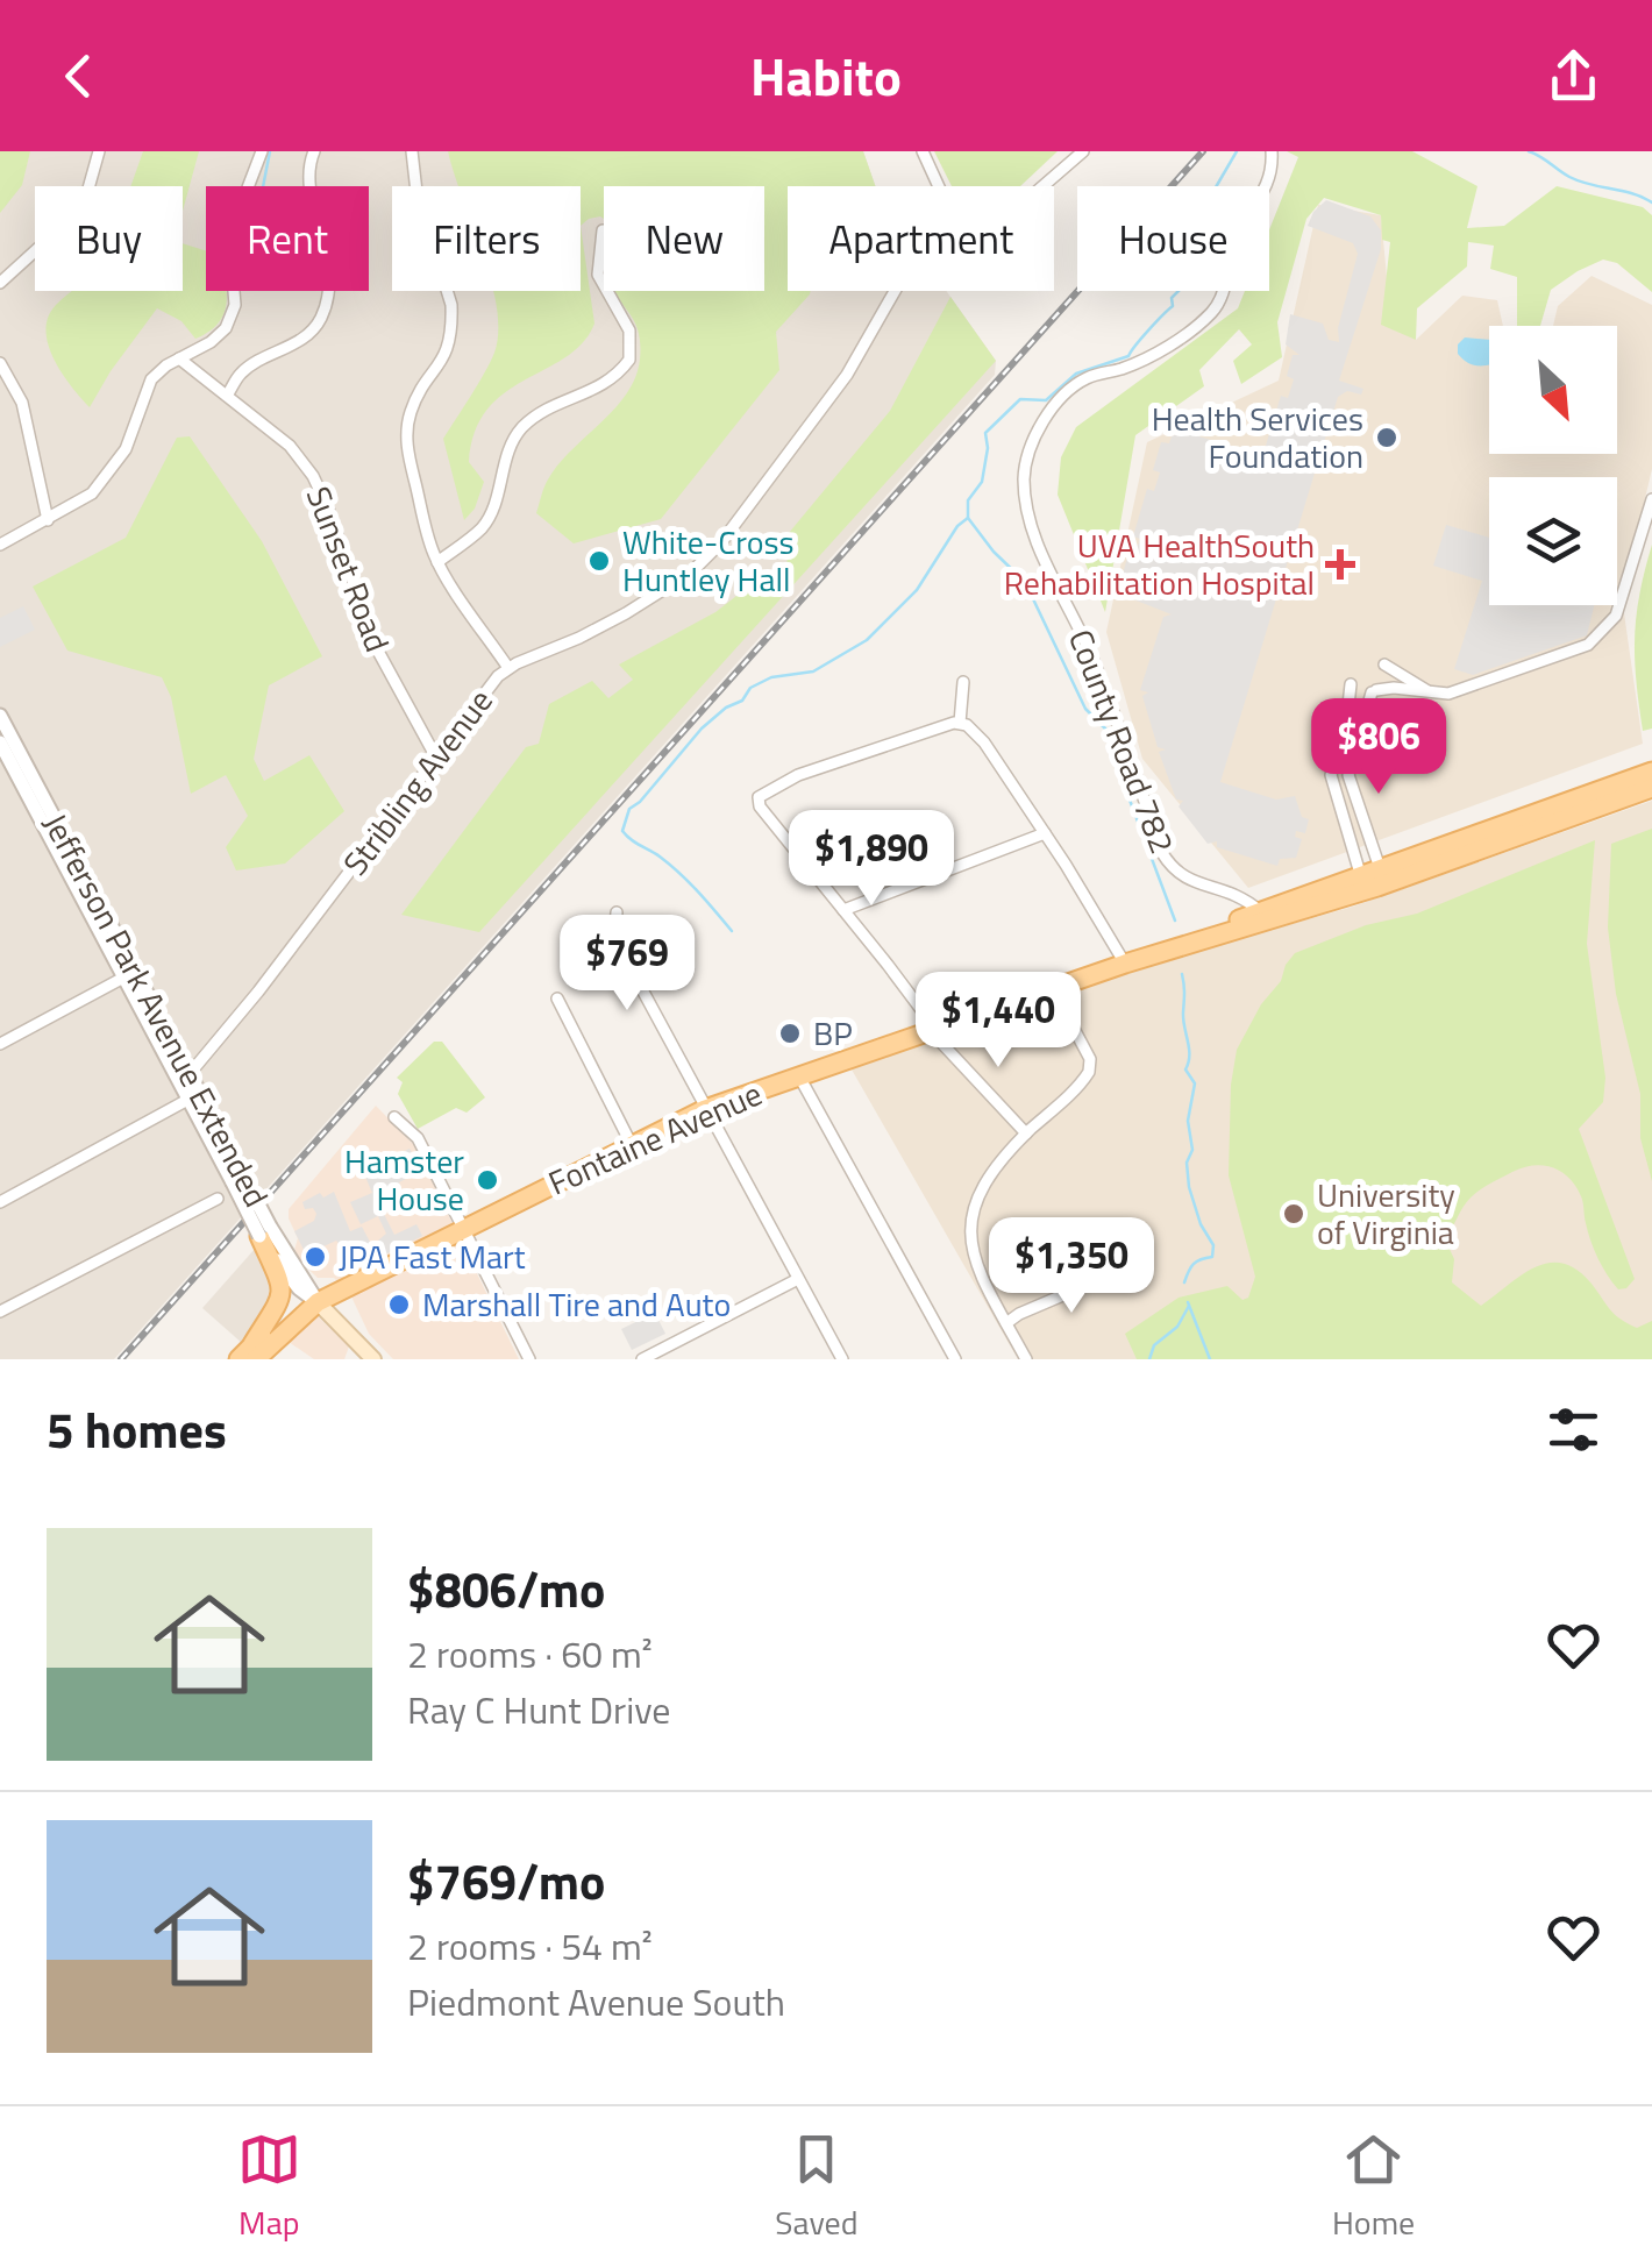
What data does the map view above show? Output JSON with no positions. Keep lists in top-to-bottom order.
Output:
{
  "streets": {
    "main road": ["Fontaine Avenue"],
    "street": [
      "Sunset Road",
      "County Road 782",
      "Stribling Avenue",
      "Jefferson Park Avenue Extended"
    ]
  },
  "crossings": [
    ["Sunset Road", "Stribling Avenue"],
    ["County Road 782", "Fontaine Avenue"],
    ["Stribling Avenue", "Jefferson Park Avenue Extended"],
    ["Jefferson Park Avenue Extended", "Fontaine Avenue"]
  ],
  "places": {
    "other": [
      "Health Services Foundation",
      "White-Cross Huntley Hall",
      "BP",
      "Hamster House",
      "University of Virginia",
      "JPA Fast Mart",
      "Marshall Tire and Auto"
    ],
    "health": ["UVA HealthSouth Rehabilitation Hospital"]
  },
  "north": "bottom right",
  "page": {
    "header": "Habito",
    "chip": [
      "Buy",
      "Rent",
      "Filters",
      "New",
      "Apartment",
      "House"
    ],
    "price": [
      "$806",
      "$1,890",
      "$769",
      "$1,440",
      "$1,350"
    ],
    "heading": "5 homes",
    "list": [
      {
        "name": "$806/mo",
        "note": "2 rooms · 60 m² · Ray C Hunt Drive"
      },
      {
        "name": "$769/mo",
        "note": "2 rooms · 54 m² · Piedmont Avenue South"
      }
    ],
    "tabs": ["Map", "Saved", "Home"]
  }
}
